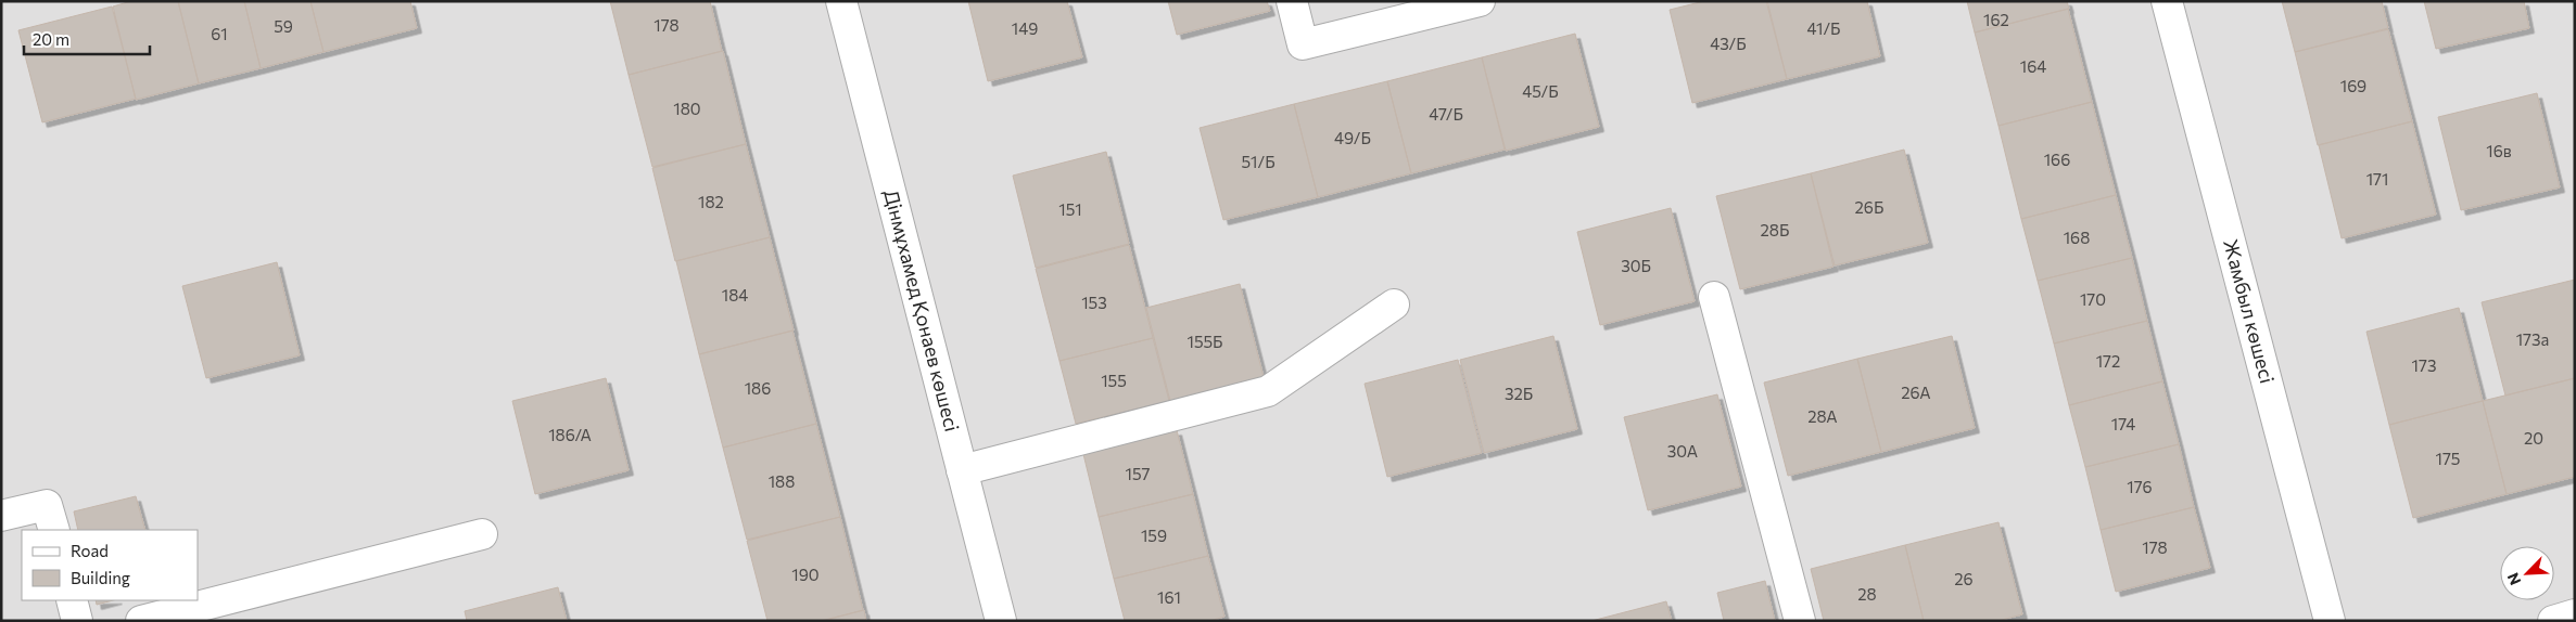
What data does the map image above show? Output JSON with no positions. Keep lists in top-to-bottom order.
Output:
{
  "streets": {
    "street": ["Дінмұхамед Қонаев көшесі", "Жамбыл көшесі"]
  },
  "house_numbers": [
    "162",
    "178",
    "59",
    "149",
    "41/Б",
    "61",
    "43/Б",
    "164",
    "169",
    "45/Б",
    "180",
    "47/Б",
    "49/Б",
    "16в",
    "166",
    "51/Б",
    "171",
    "182",
    "26Б",
    "151",
    "28Б",
    "168",
    "30Б",
    "184",
    "170",
    "153",
    "173а",
    "155Б",
    "172",
    "173",
    "155",
    "186",
    "26А",
    "32Б",
    "28А",
    "174",
    "186/А",
    "20",
    "30А",
    "175",
    "157",
    "188",
    "176",
    "159",
    "178",
    "190",
    "26",
    "28",
    "161"
  ],
  "legend": ["Road", "Building"],
  "scale_bar": "20 m",
  "north": "bottom left"
}
